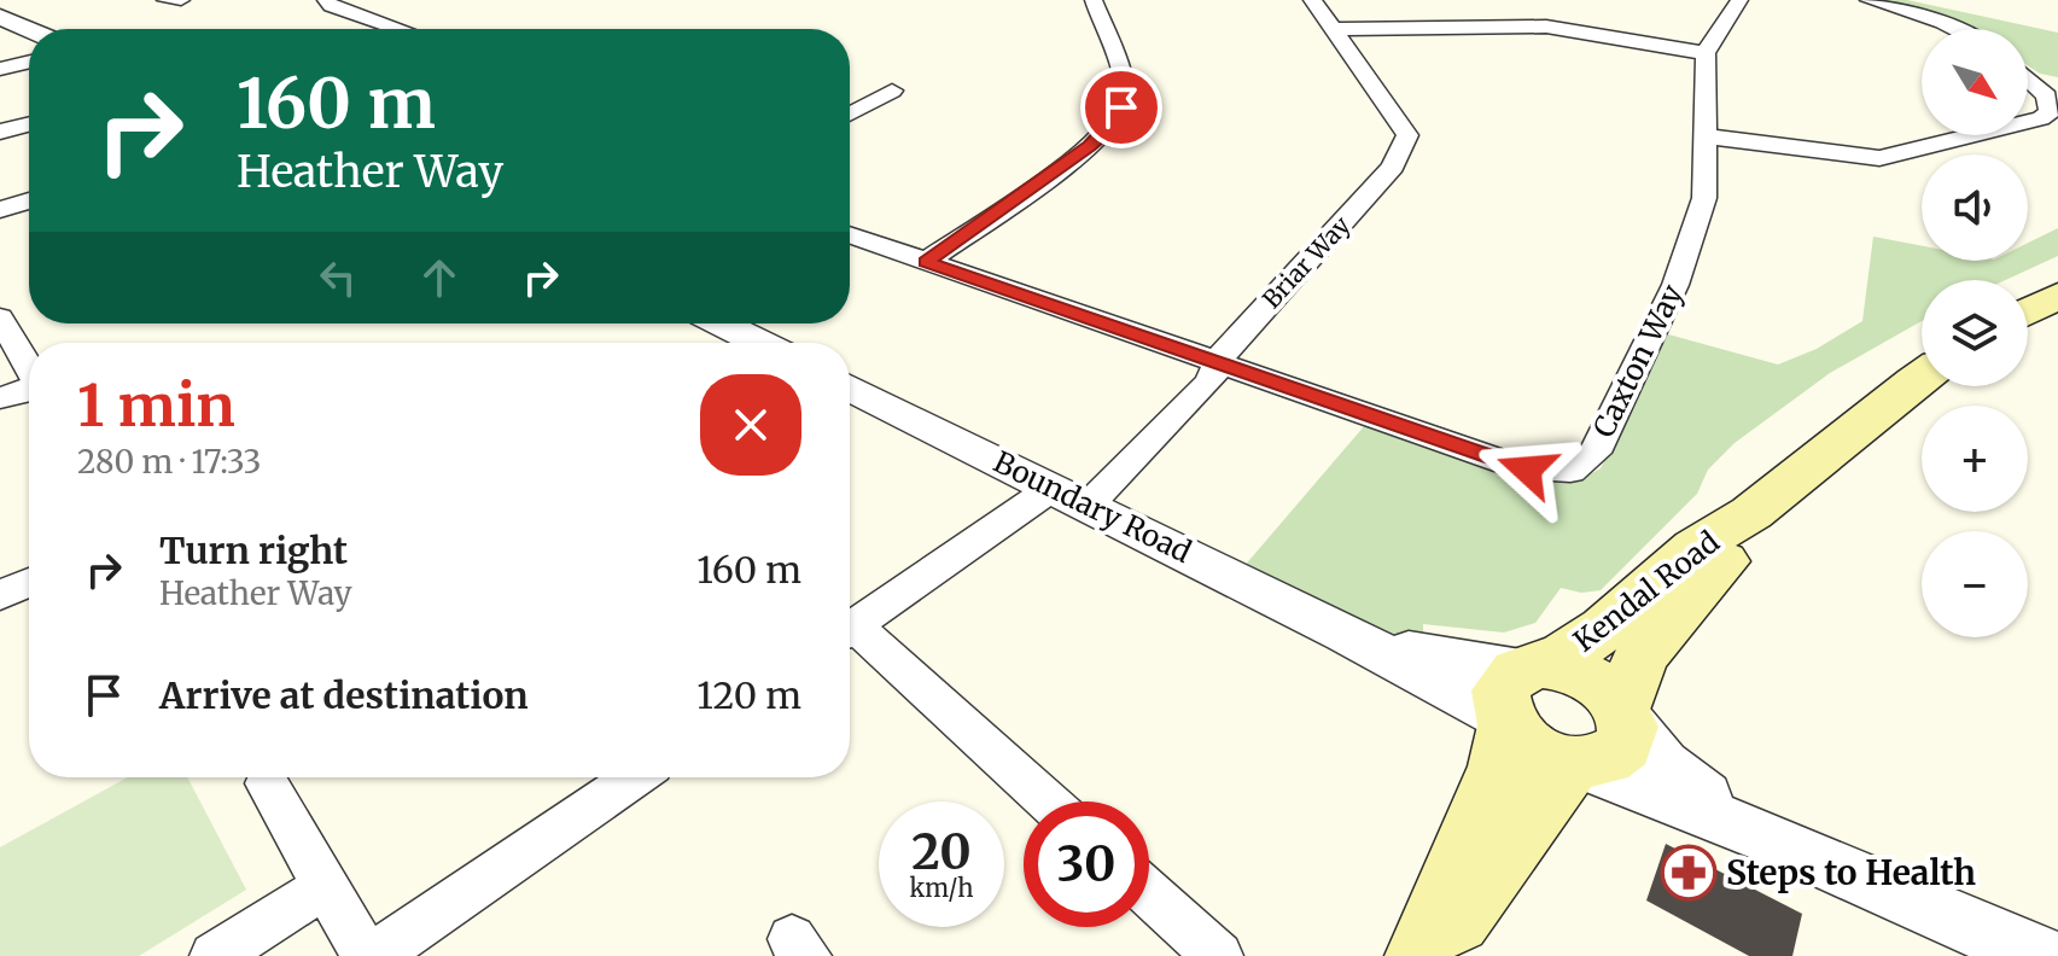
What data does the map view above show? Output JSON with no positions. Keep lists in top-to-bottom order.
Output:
{
  "streets": {
    "main road": ["Kendal Road"],
    "street": ["Briar Way", "Caxton Way", "Boundary Road"]
  },
  "crossings": [
    ["Briar Way", "Caxton Way"],
    ["Briar Way", "Boundary Road"],
    ["Boundary Road", "Kendal Road"]
  ],
  "places": {
    "pharmacy": ["Steps to Health"]
  },
  "north": "bottom right",
  "page": {
    "map_buttons": ["+", "−"],
    "turn": ["160 m", "Heather Way"],
    "heading": ["1 min", "280 m · 17:33"],
    "list": [
      {
        "name": "Turn right",
        "note": "Heather Way",
        "value": "160 m"
      },
      {
        "name": "Arrive at destination",
        "value": "120 m"
      }
    ],
    "speed": "20 km/h",
    "limit": "30"
  }
}
